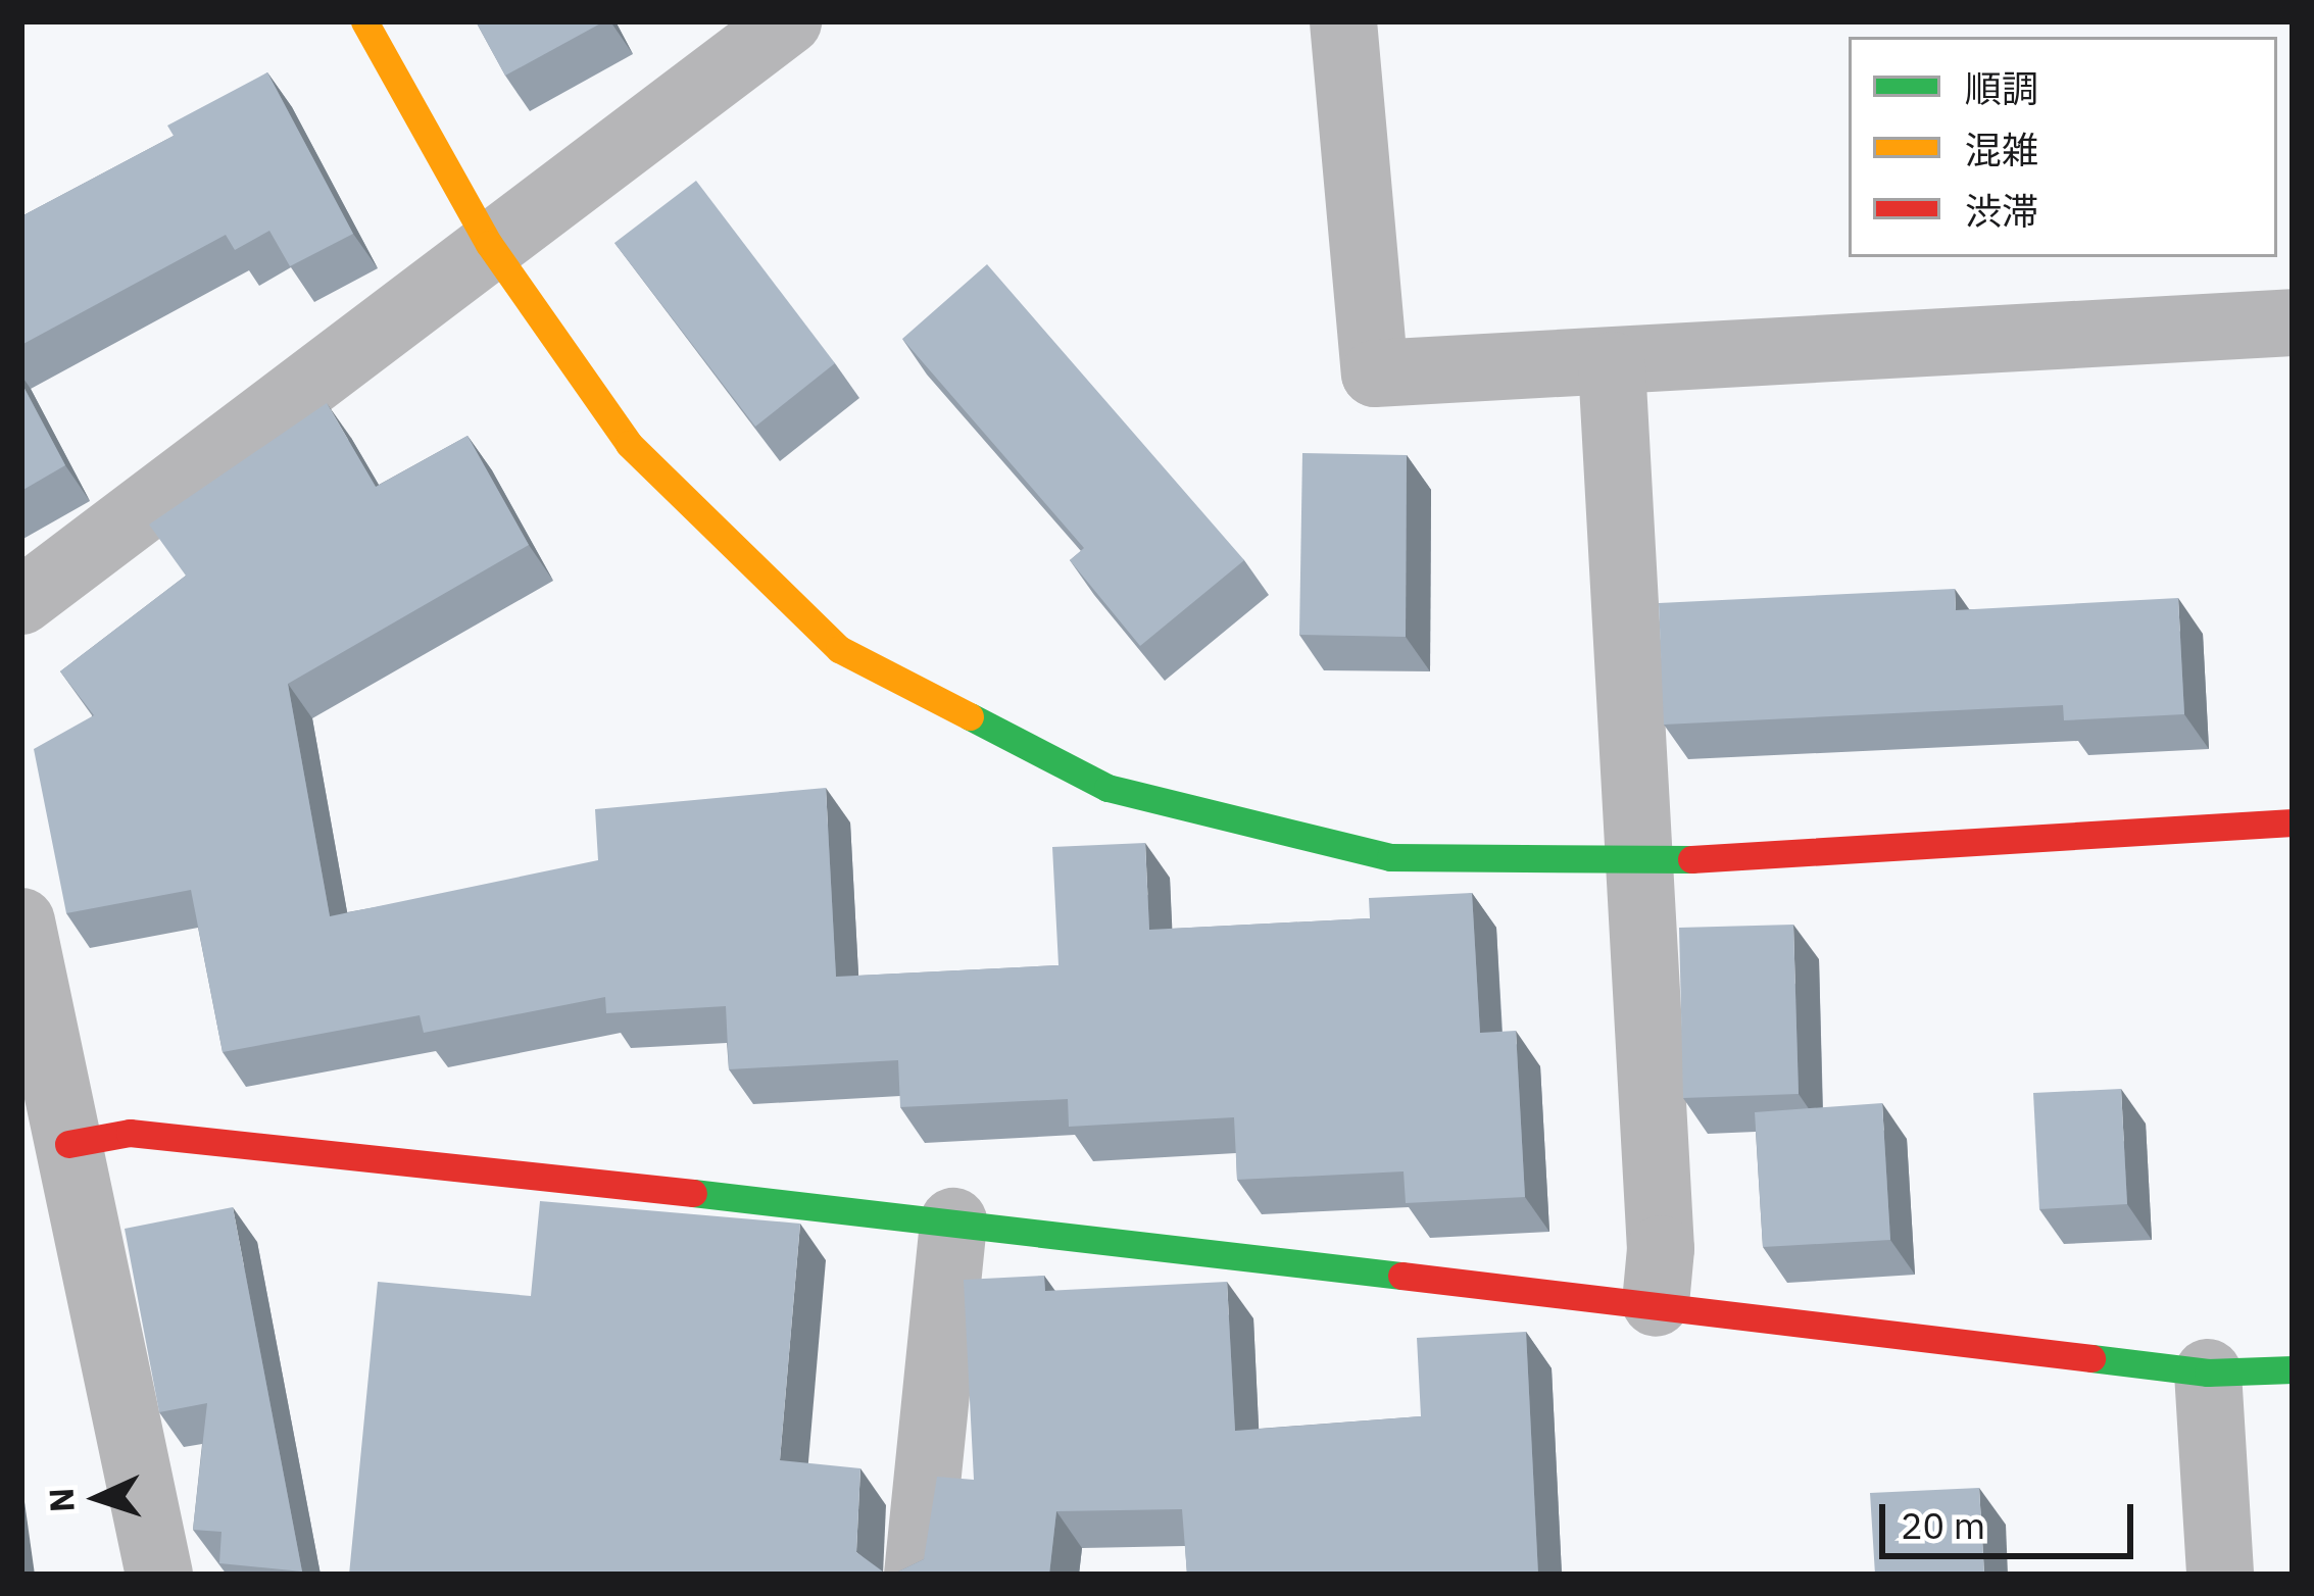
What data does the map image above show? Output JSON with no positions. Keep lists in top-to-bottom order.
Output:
{
  "legend": ["順調", "混雑", "渋滞"],
  "scale_bar": "20 m",
  "north": "left"
}
